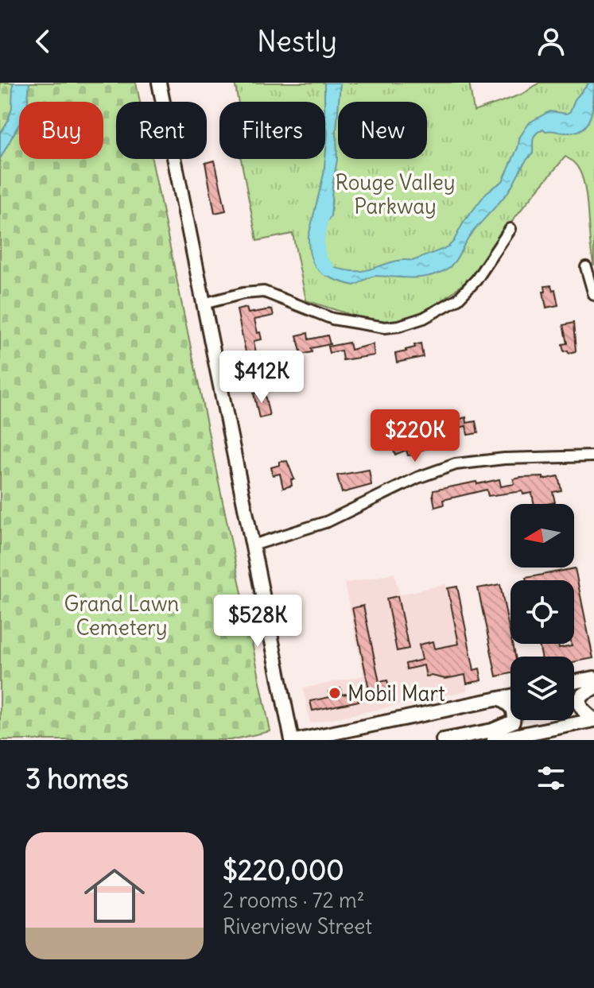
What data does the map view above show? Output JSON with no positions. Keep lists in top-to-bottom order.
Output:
{
  "parks": ["Rouge Valley Parkway", "Grand Lawn Cemetery"],
  "places": ["Mobil Mart"],
  "north": "left",
  "page": {
    "header": "Nestly",
    "chip": [
      "Buy",
      "Rent",
      "Filters",
      "New"
    ],
    "price": ["$412K", "$220K", "$528K"],
    "heading": "3 homes",
    "list": [
      {
        "name": "$220,000",
        "note": "2 rooms · 72 m² · Riverview Street"
      }
    ]
  }
}
